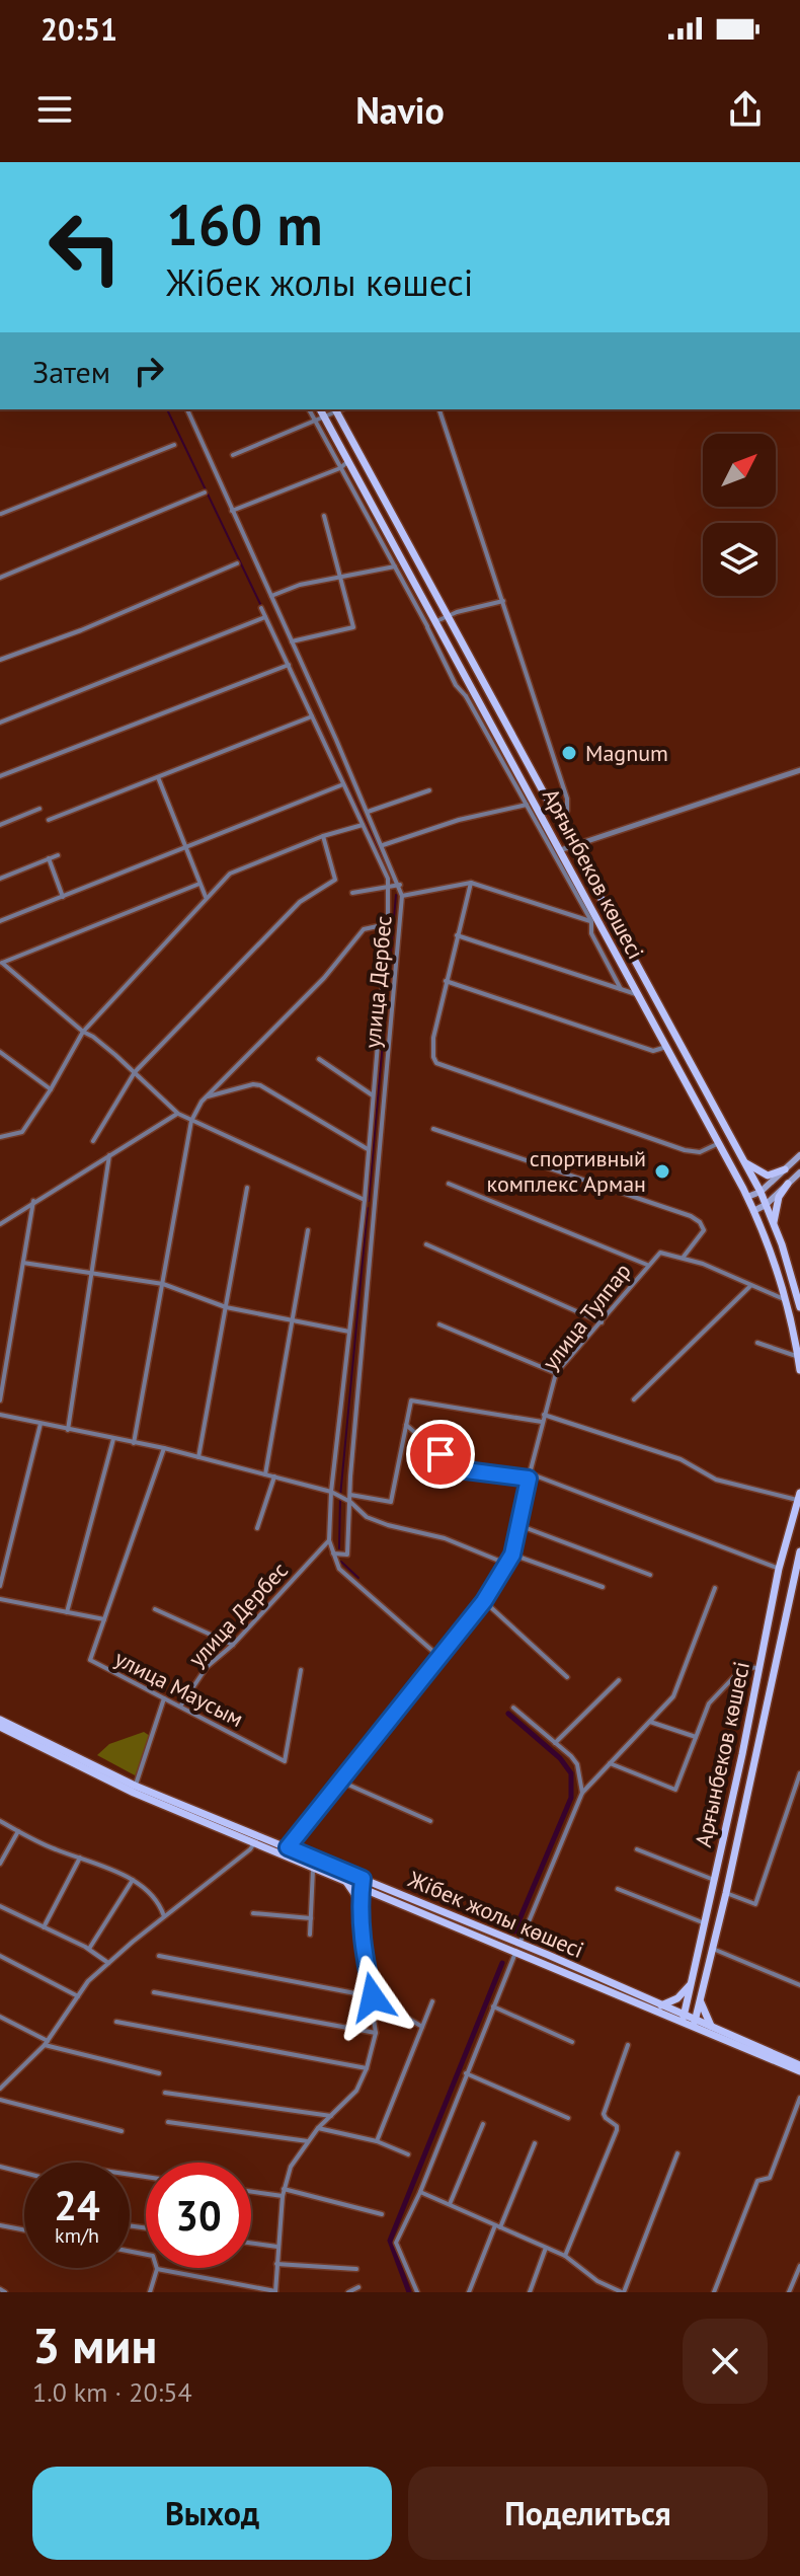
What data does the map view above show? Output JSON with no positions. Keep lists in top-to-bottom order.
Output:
{
  "streets": {
    "main road": ["Арғынбеков көшесі", "Жібек жолы көшесі"],
    "street": ["улица Дербес", "улица Тулпар", "улица Маусым"]
  },
  "crossings": [
    ["Арғынбеков көшесі", "Жібек жолы көшесі"],
    ["улица Дербес", "улица Маусым"],
    ["улица Тулпар", "Жібек жолы көшесі"]
  ],
  "places": ["Magnum", "спортивный комплекс Арман"],
  "north": "top right",
  "page": {
    "status": "20:51",
    "header": "Navio",
    "turn": ["160 m", "Жібек жолы көшесі"],
    "then": "Затем",
    "speed": "24 km/h",
    "limit": "30",
    "heading": ["3 мин", "1.0 km · 20:54"],
    "buttons": ["Выход", "Поделиться"]
  }
}
